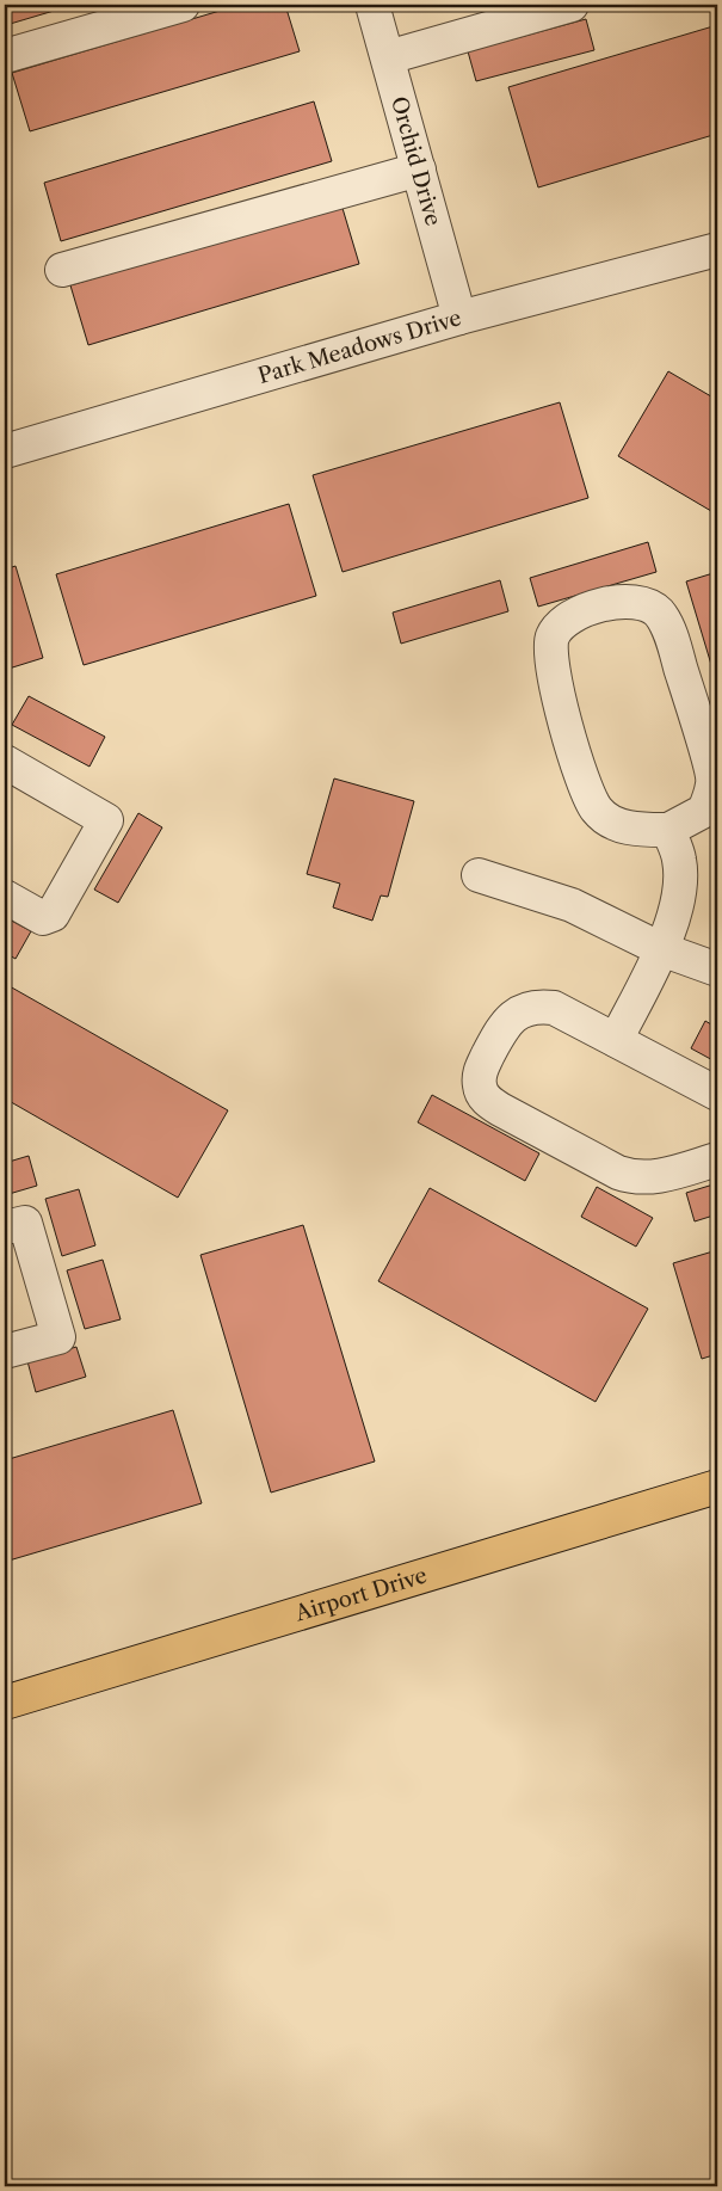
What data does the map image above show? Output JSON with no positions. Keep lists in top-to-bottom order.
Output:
{
  "streets": {
    "main road": ["Airport Drive"],
    "street": ["Orchid Drive", "Park Meadows Drive"]
  },
  "crossings": [
    ["Orchid Drive", "Park Meadows Drive"]
  ]
}
